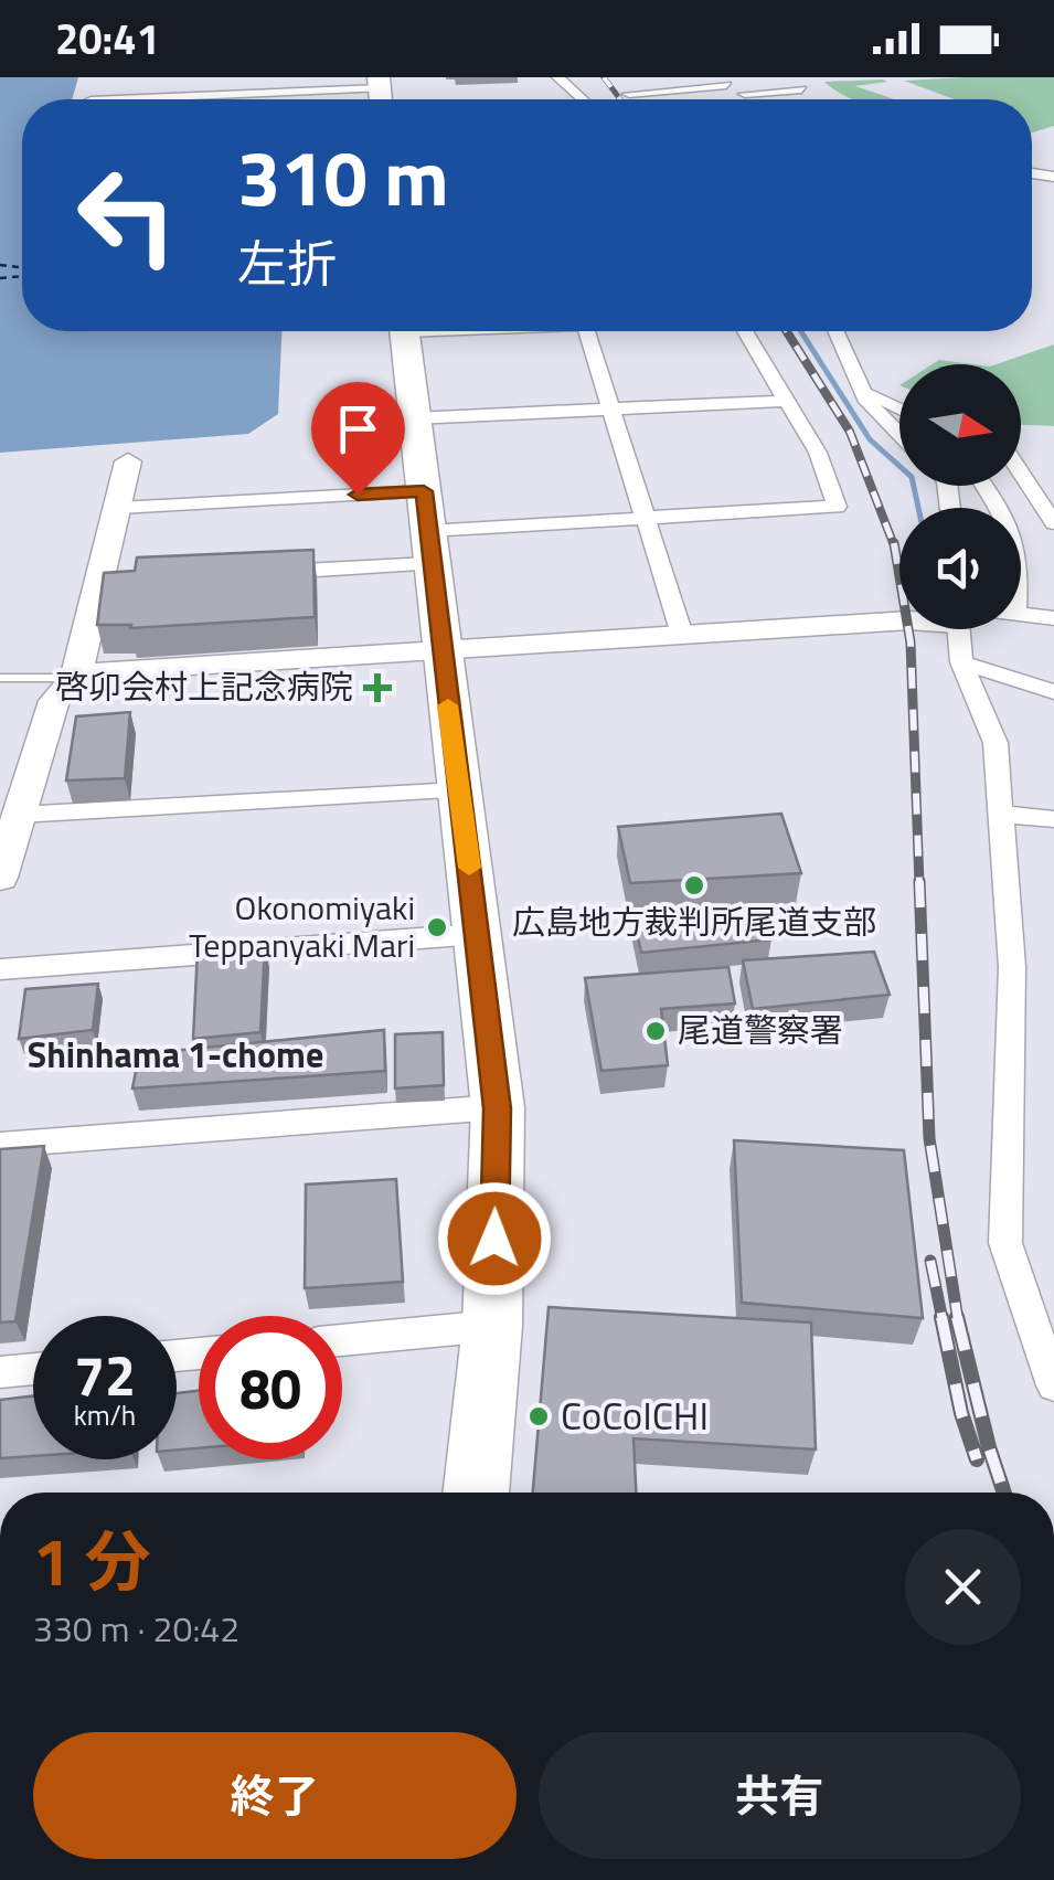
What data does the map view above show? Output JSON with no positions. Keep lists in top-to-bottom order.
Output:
{
  "districts": ["Shinhama 1-chome"],
  "places": {
    "health": ["啓卯会村上記念病院"],
    "other": [
      "広島地方裁判所尾道支部",
      "Okonomiyaki Teppanyaki Mari",
      "尾道警察署",
      "CoCoICHI"
    ]
  },
  "north": "right",
  "page": {
    "status": "20:41",
    "turn": ["310 m", "左折"],
    "speed": "72 km/h",
    "limit": "80",
    "heading": ["1 分", "330 m · 20:42"],
    "buttons": ["終了", "共有"]
  }
}
